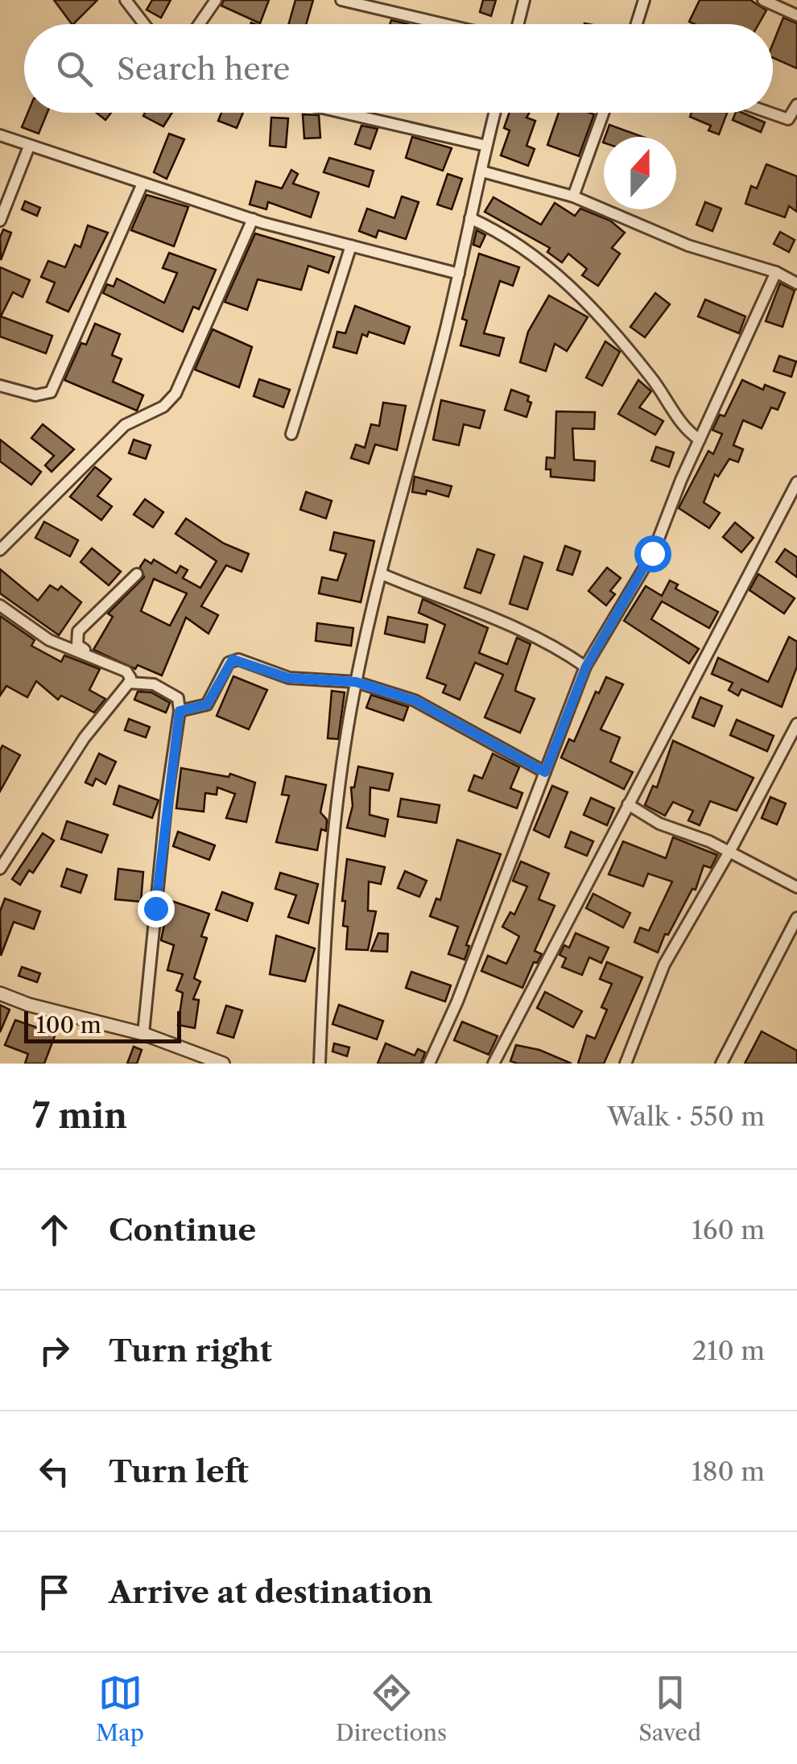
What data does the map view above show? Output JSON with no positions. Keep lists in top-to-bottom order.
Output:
{
  "scale_bar": "100 m",
  "north": "top",
  "page": {
    "search": "Search here",
    "scale": "100 m",
    "heading": ["7 min", "Walk · 550 m"],
    "list": [
      ["Continue", "160 m"],
      ["Turn right", "210 m"],
      ["Turn left", "180 m"],
      "Arrive at destination"
    ],
    "nav": ["Map", "Directions", "Saved"]
  }
}
